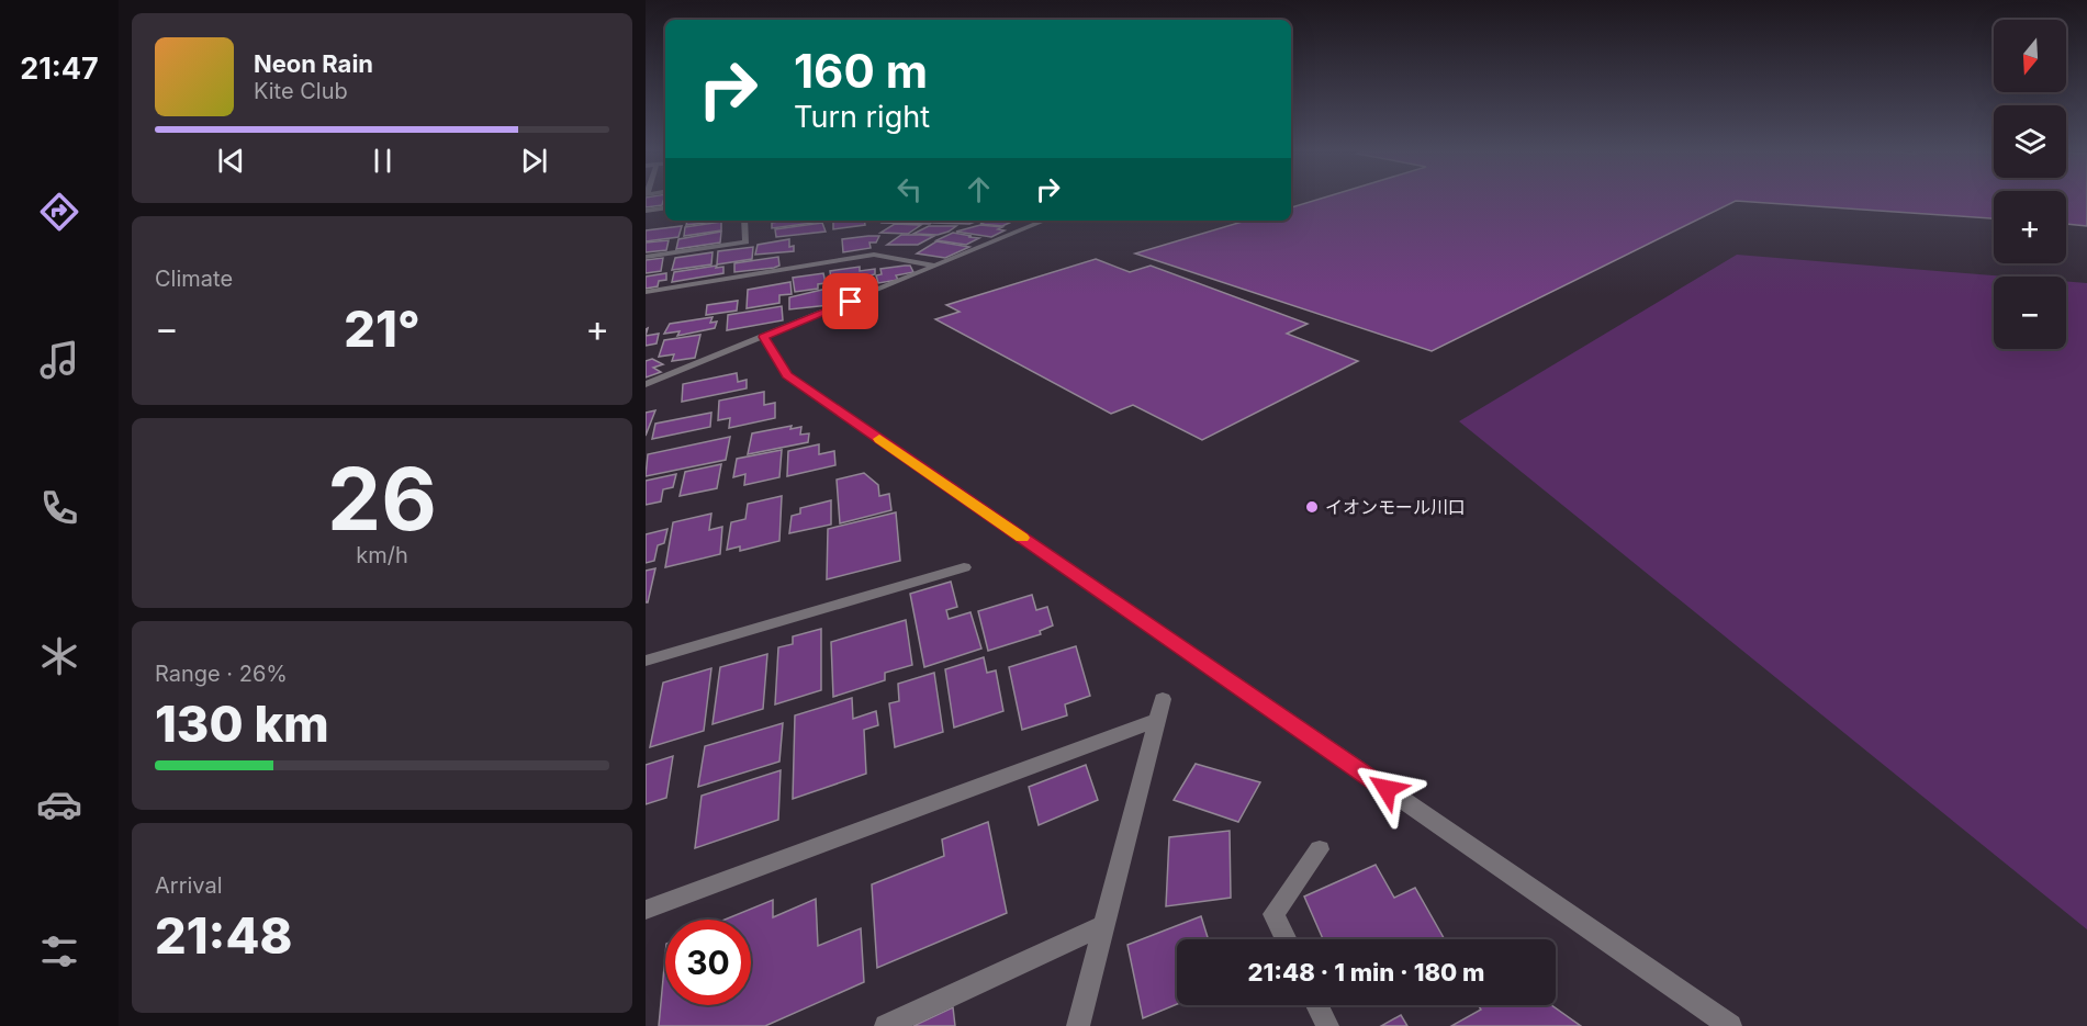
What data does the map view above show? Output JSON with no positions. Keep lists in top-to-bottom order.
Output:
{
  "places": ["イオンモール川口"],
  "north": "bottom",
  "page": {
    "tabs": "21:47",
    "map_buttons": ["+", "−"],
    "turn": ["160 m", "Turn right"],
    "song": ["Neon Rain", "Kite Club"],
    "tile": [
      "Climate",
      ["26", "km/h"],
      ["Range · 26%", "130 km"],
      ["Arrival", "21:48"]
    ],
    "heat": ["−", "21°", "+"],
    "limit": "30",
    "trip": "21:48 · 1 min · 180 m"
  }
}
